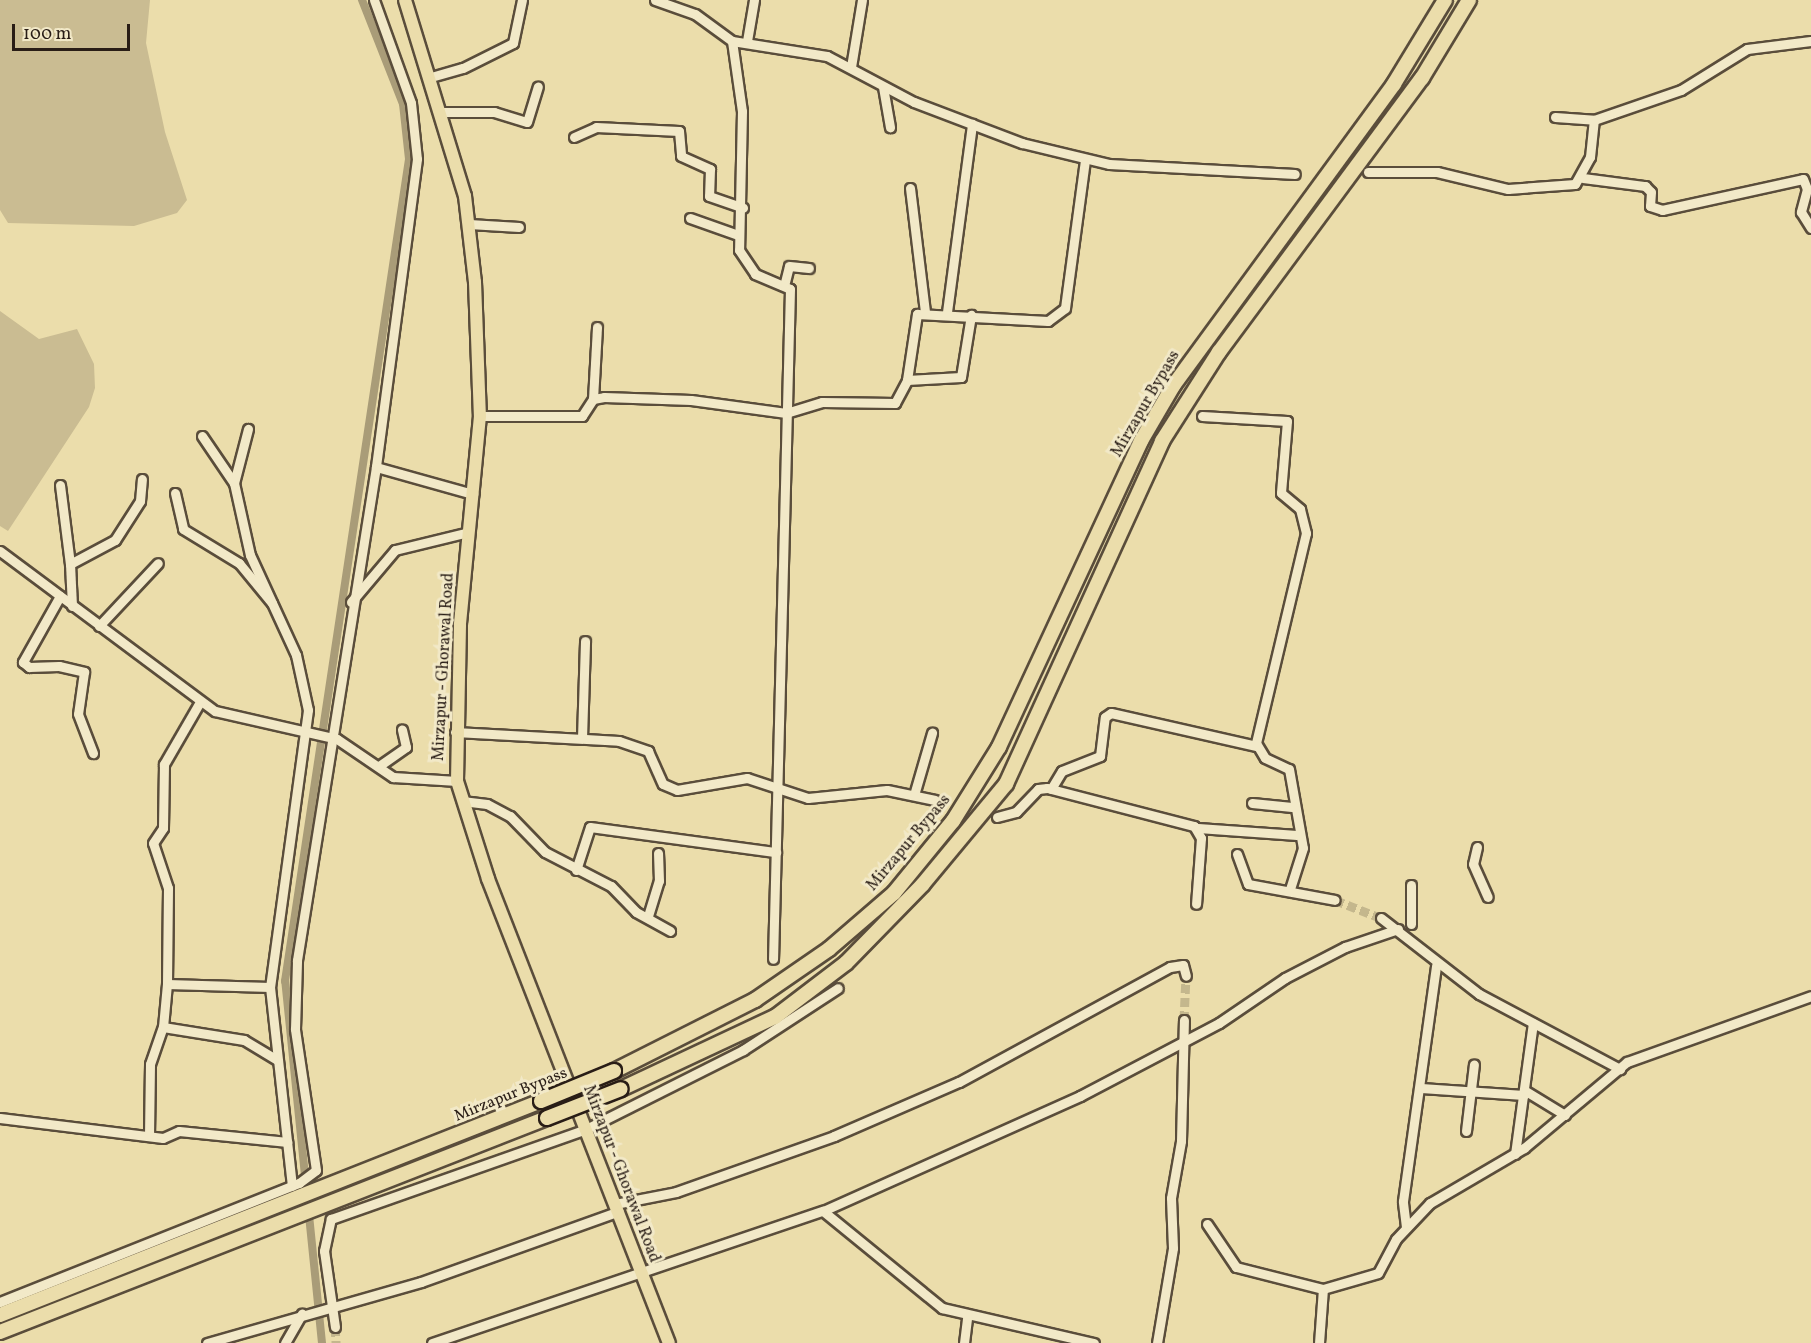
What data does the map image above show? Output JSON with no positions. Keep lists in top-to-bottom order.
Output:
{
  "streets": {
    "highway": ["Mirzapur Bypass"],
    "main road": ["Mirzapur - Ghorawal Road"]
  },
  "scale_bar": "100 m"
}
